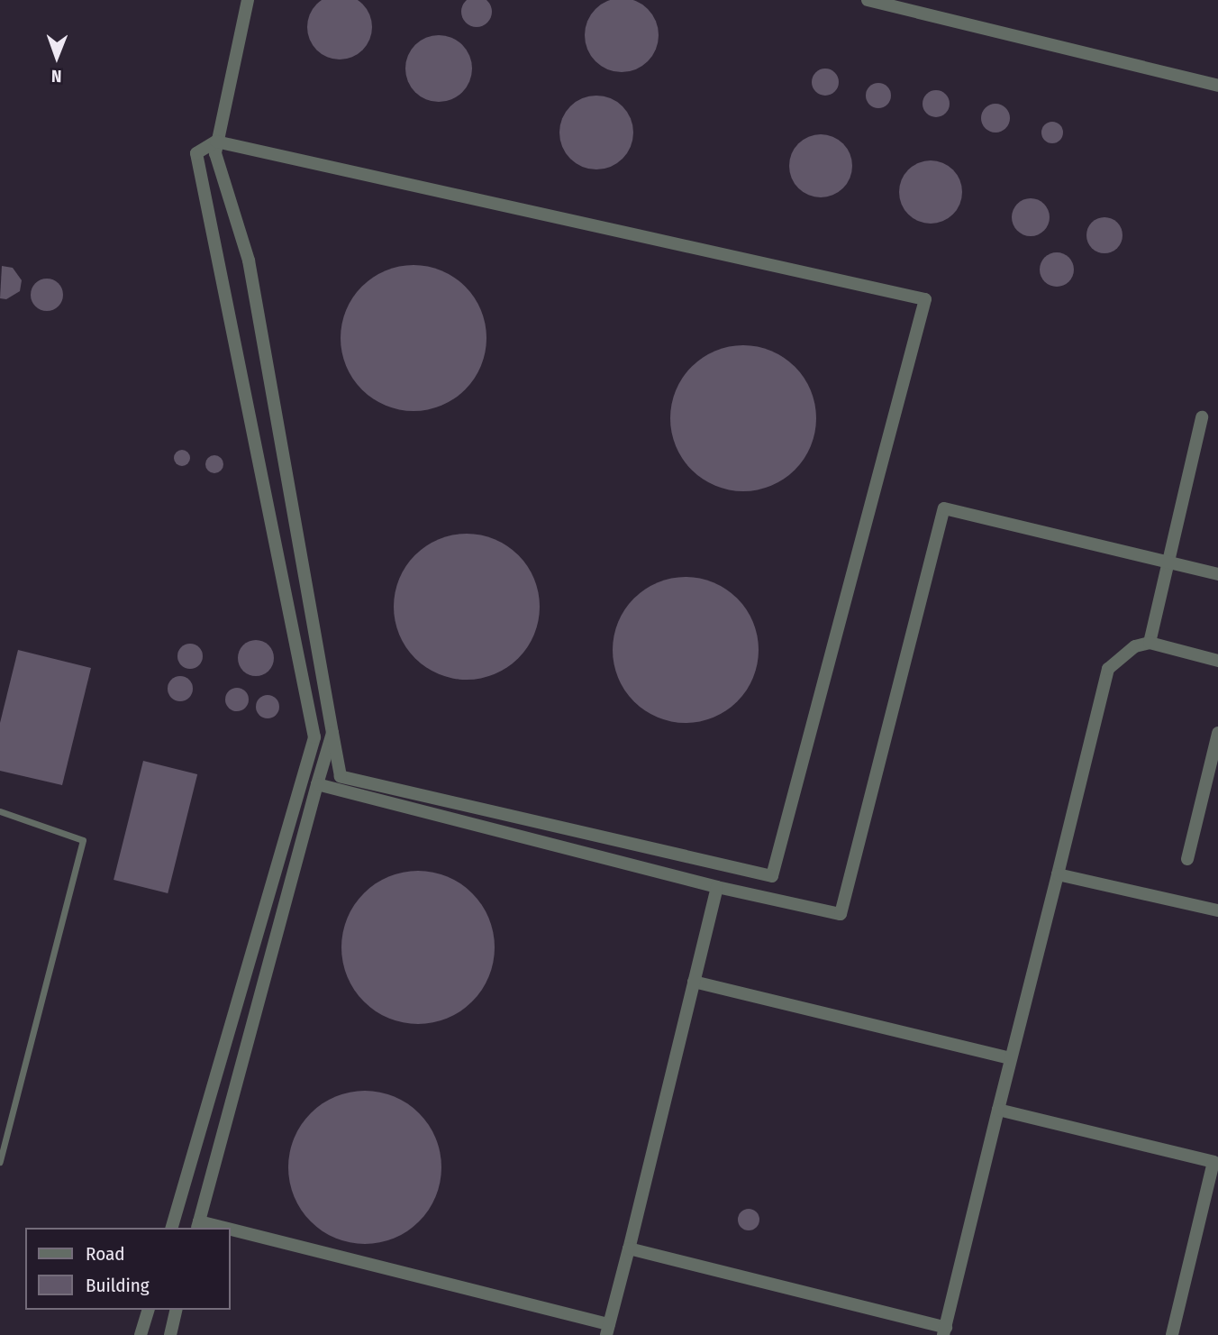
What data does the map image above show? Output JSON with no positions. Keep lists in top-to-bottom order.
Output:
{
  "legend": ["Road", "Building"],
  "north": "bottom"
}
